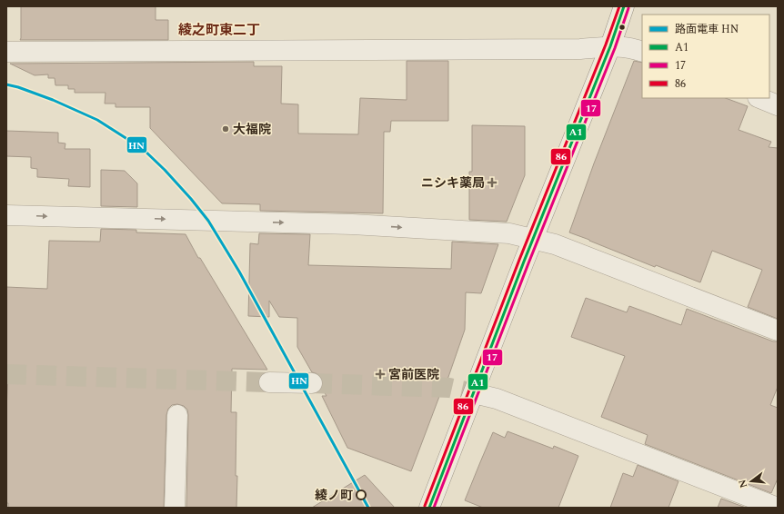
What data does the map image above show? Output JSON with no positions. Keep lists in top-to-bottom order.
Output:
{
  "districts": ["綾之町東二丁"],
  "places": {
    "other": ["大福院", "綾ノ町"],
    "health": ["ニシキ薬局", "宮前医院"]
  },
  "lines": [
    "transit line A1",
    "transit line 86",
    "transit line 17",
    "tram line HN"
  ],
  "legend": [
    "路面電車 HN",
    "A1",
    "17",
    "86"
  ],
  "north": "left"
}
